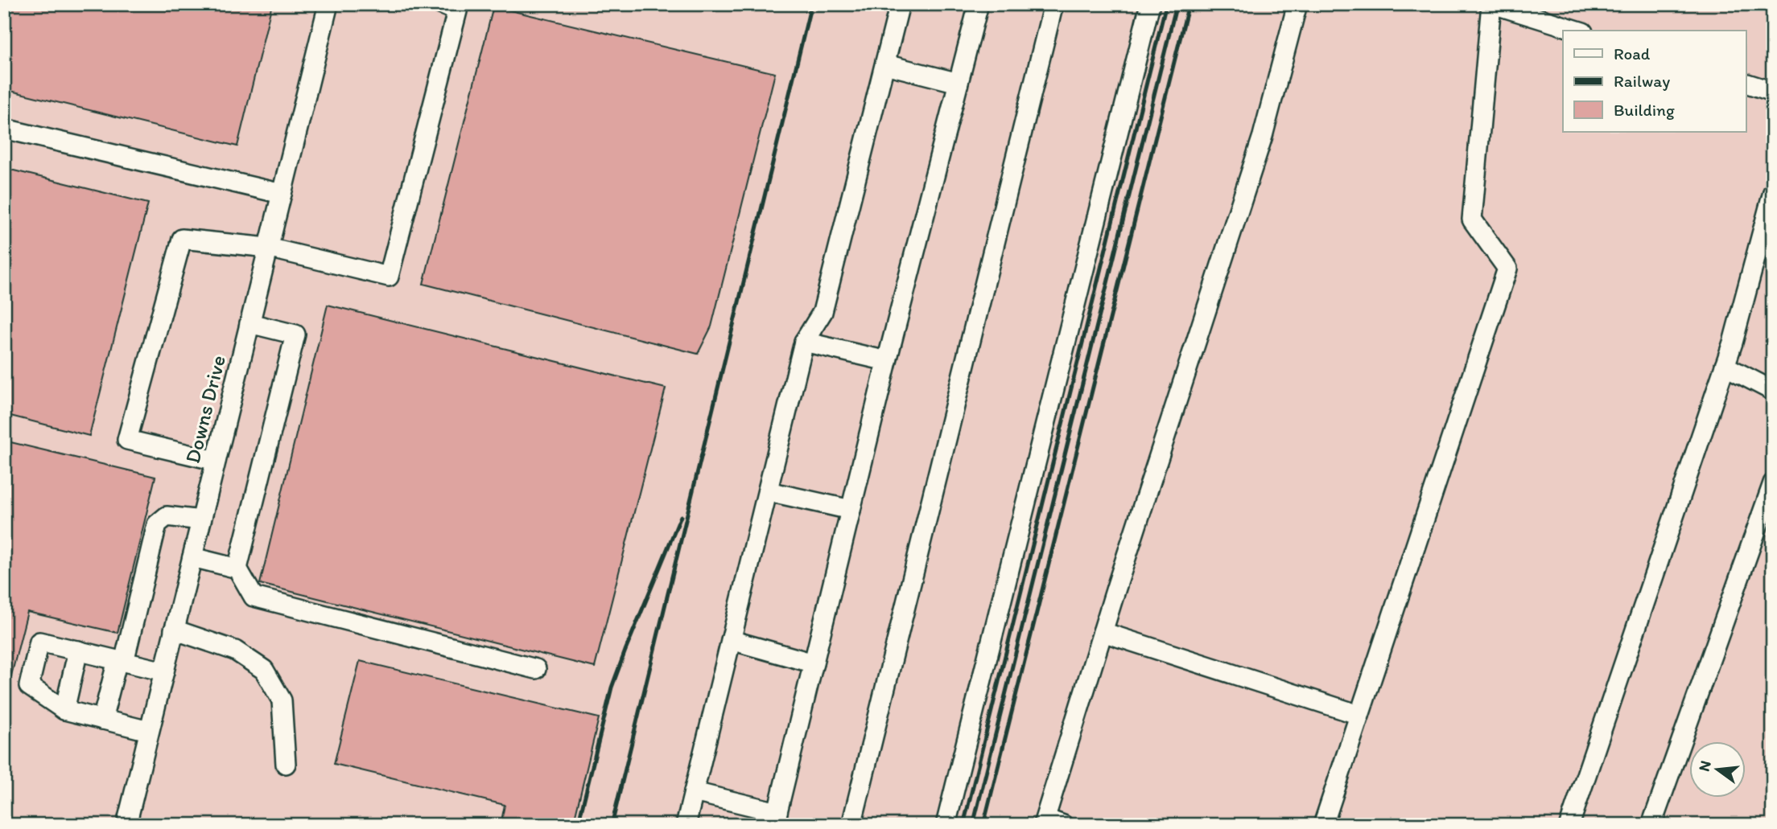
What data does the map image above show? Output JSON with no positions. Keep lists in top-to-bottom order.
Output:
{
  "streets": {
    "street": ["Downs Drive"]
  },
  "legend": ["Road", "Railway", "Building"],
  "north": "left"
}
